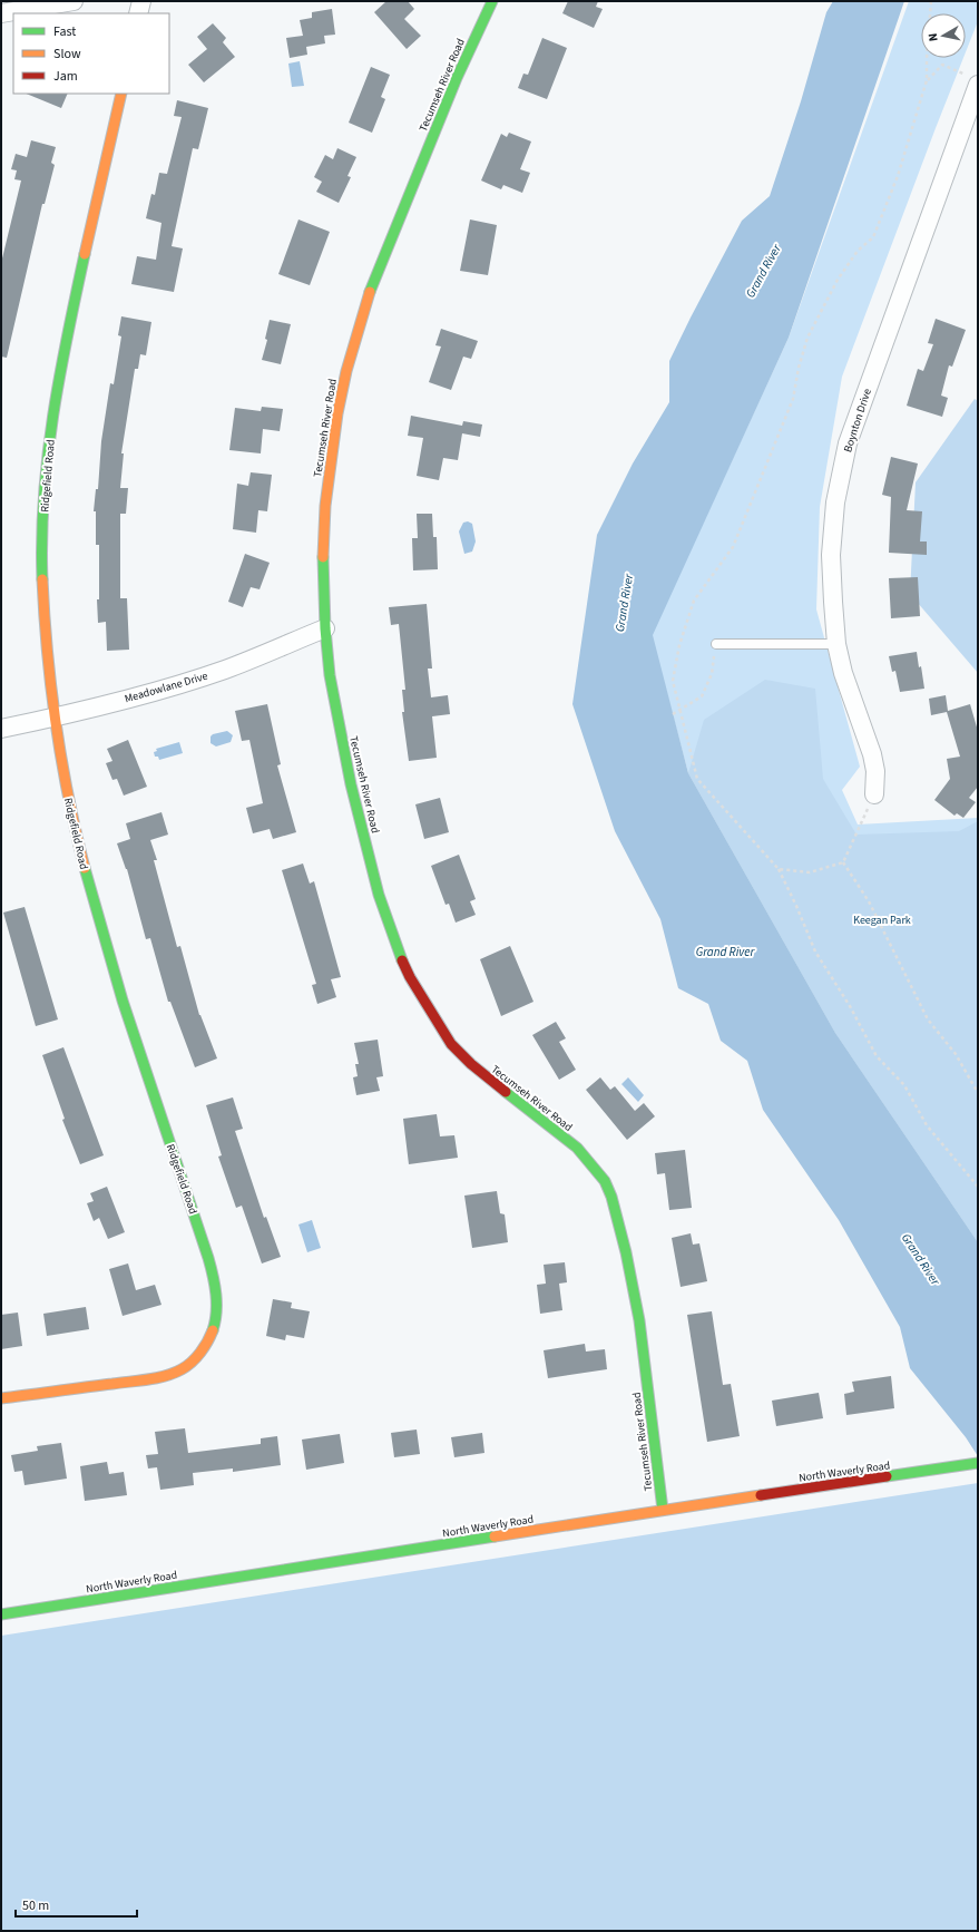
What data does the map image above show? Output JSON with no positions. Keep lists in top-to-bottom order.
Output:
{
  "streets": {
    "street": [
      "Tecumseh River Road",
      "Boynton Drive",
      "Ridgefield Road",
      "Meadowlane Drive",
      "North Waverly Road"
    ]
  },
  "crossings": [
    ["Tecumseh River Road", "Meadowlane Drive"],
    ["Tecumseh River Road", "North Waverly Road"],
    ["Ridgefield Road", "Meadowlane Drive"]
  ],
  "water": ["Grand River"],
  "parks": ["Keegan Park"],
  "legend": ["Fast", "Slow", "Jam"],
  "scale_bar": "50 m",
  "north": "left"
}
